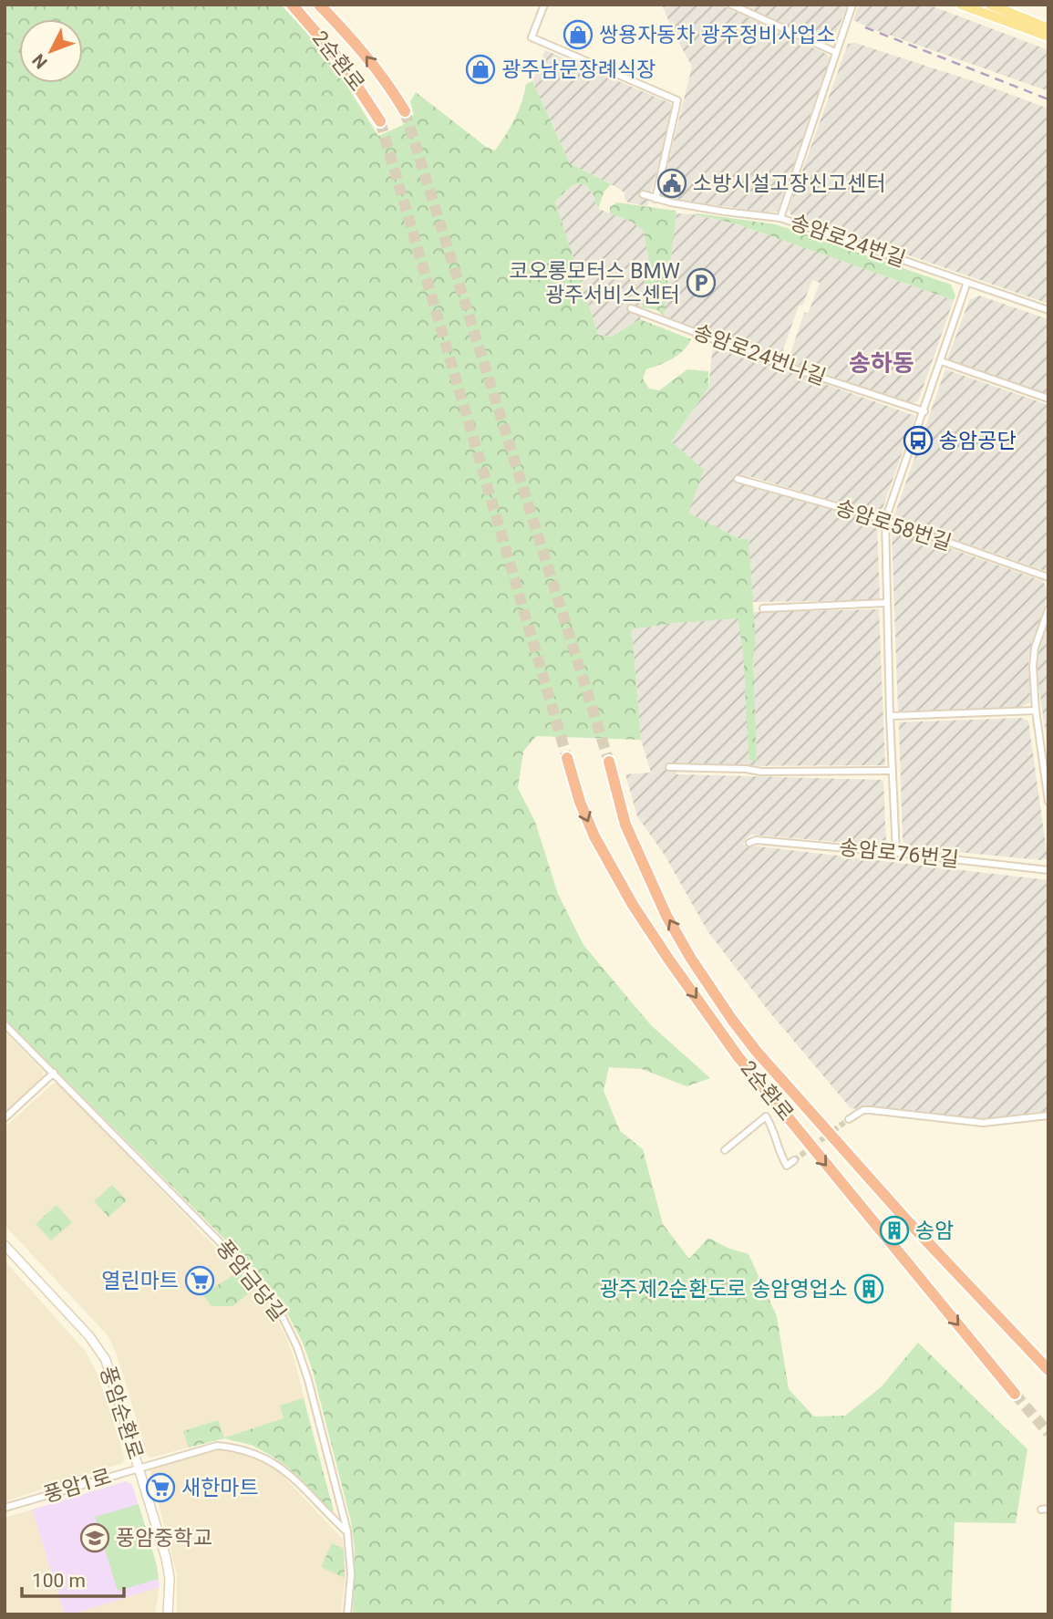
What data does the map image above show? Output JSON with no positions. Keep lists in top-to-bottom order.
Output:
{
  "streets": {
    "highway": ["2순환로"],
    "street": [
      "송암로24번길",
      "송암로24번나길",
      "송암로58번길",
      "송암로76번길",
      "풍암금당길",
      "풍암순환로",
      "풍암1로"
    ]
  },
  "crossings": [
    ["풍암금당길", "풍암1로"],
    ["풍암순환로", "풍암1로"]
  ],
  "districts": ["송하동"],
  "places": {
    "shop": ["쌍용자동차 광주정비사업소", "광주남문장례식장"],
    "public building": ["소방시설고장신고센터"],
    "parking": ["코오롱모터스 BMW 광주서비스센터"],
    "bus stop": ["송암공단"],
    "building": ["송암", "광주제2순환도로 송암영업소"],
    "supermarket": ["열린마트", "새한마트"],
    "school or university": ["풍암중학교"]
  },
  "scale_bar": "100 m",
  "north": "bottom left"
}
